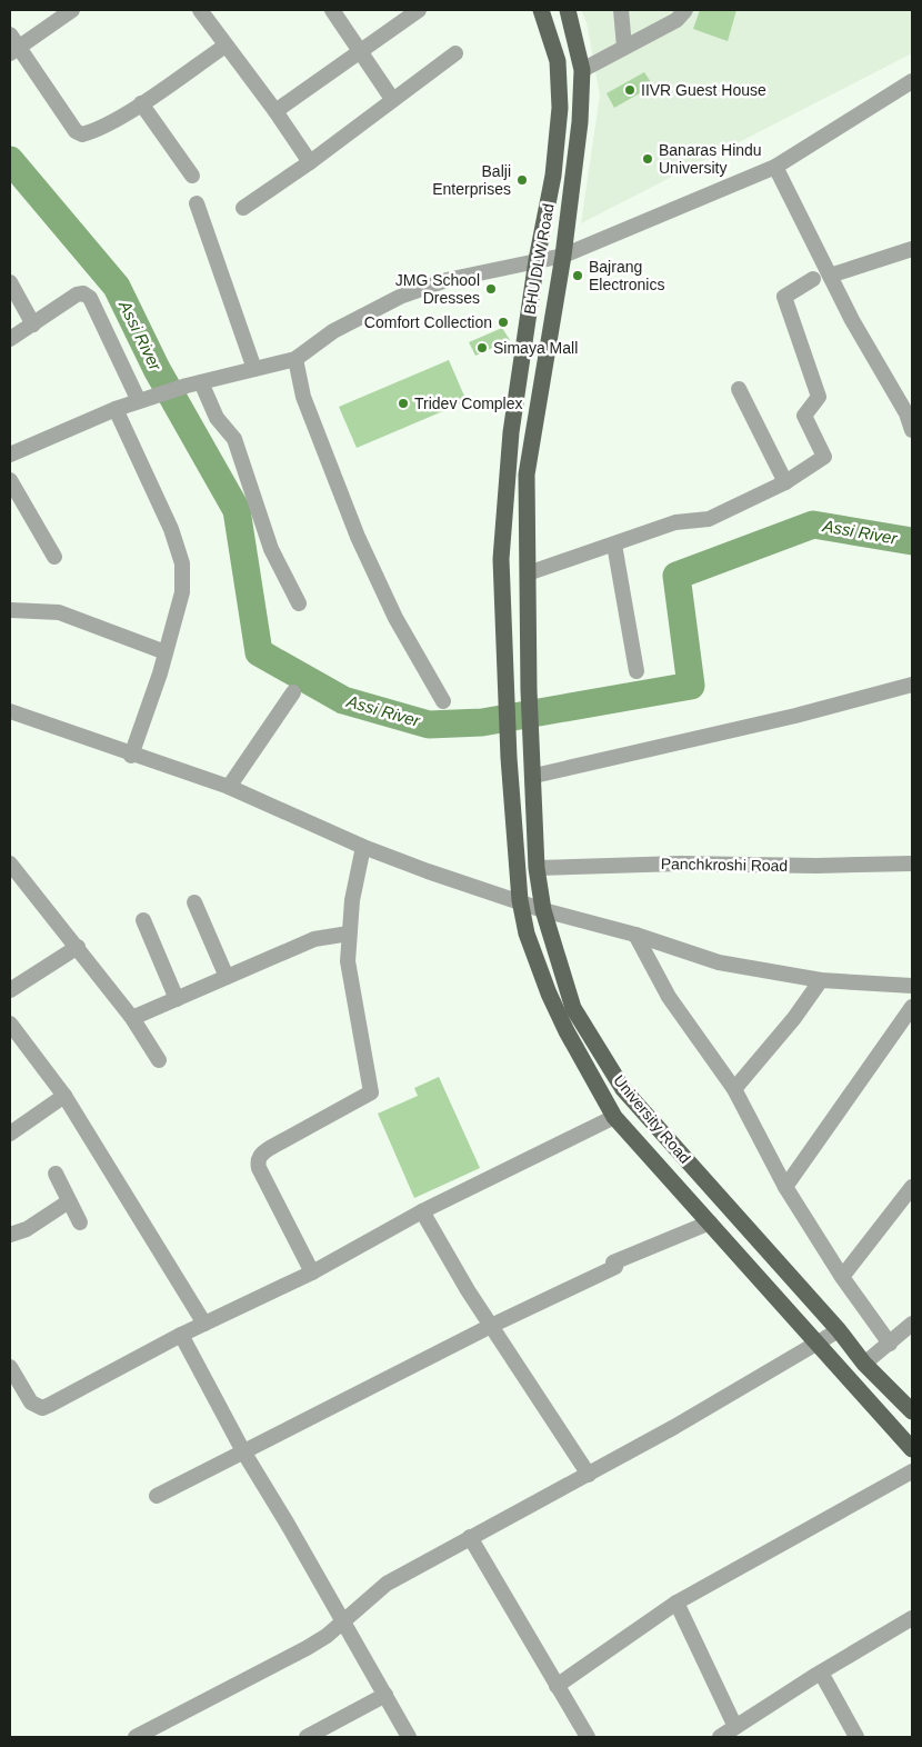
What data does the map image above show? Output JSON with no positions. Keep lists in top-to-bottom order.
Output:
{
  "streets": {
    "main road": ["BHU DLW Road", "University Road"],
    "street": ["Panchkroshi Road"]
  },
  "crossings": [
    ["BHU DLW Road", "University Road"],
    ["Panchkroshi Road", "University Road"]
  ],
  "water": ["Assi River"],
  "places": [
    "IIVR Guest House",
    "Banaras Hindu University",
    "Balji Enterprises",
    "Bajrang Electronics",
    "JMG School Dresses",
    "Comfort Collection",
    "Simaya Mall",
    "Tridev Complex"
  ]
}
